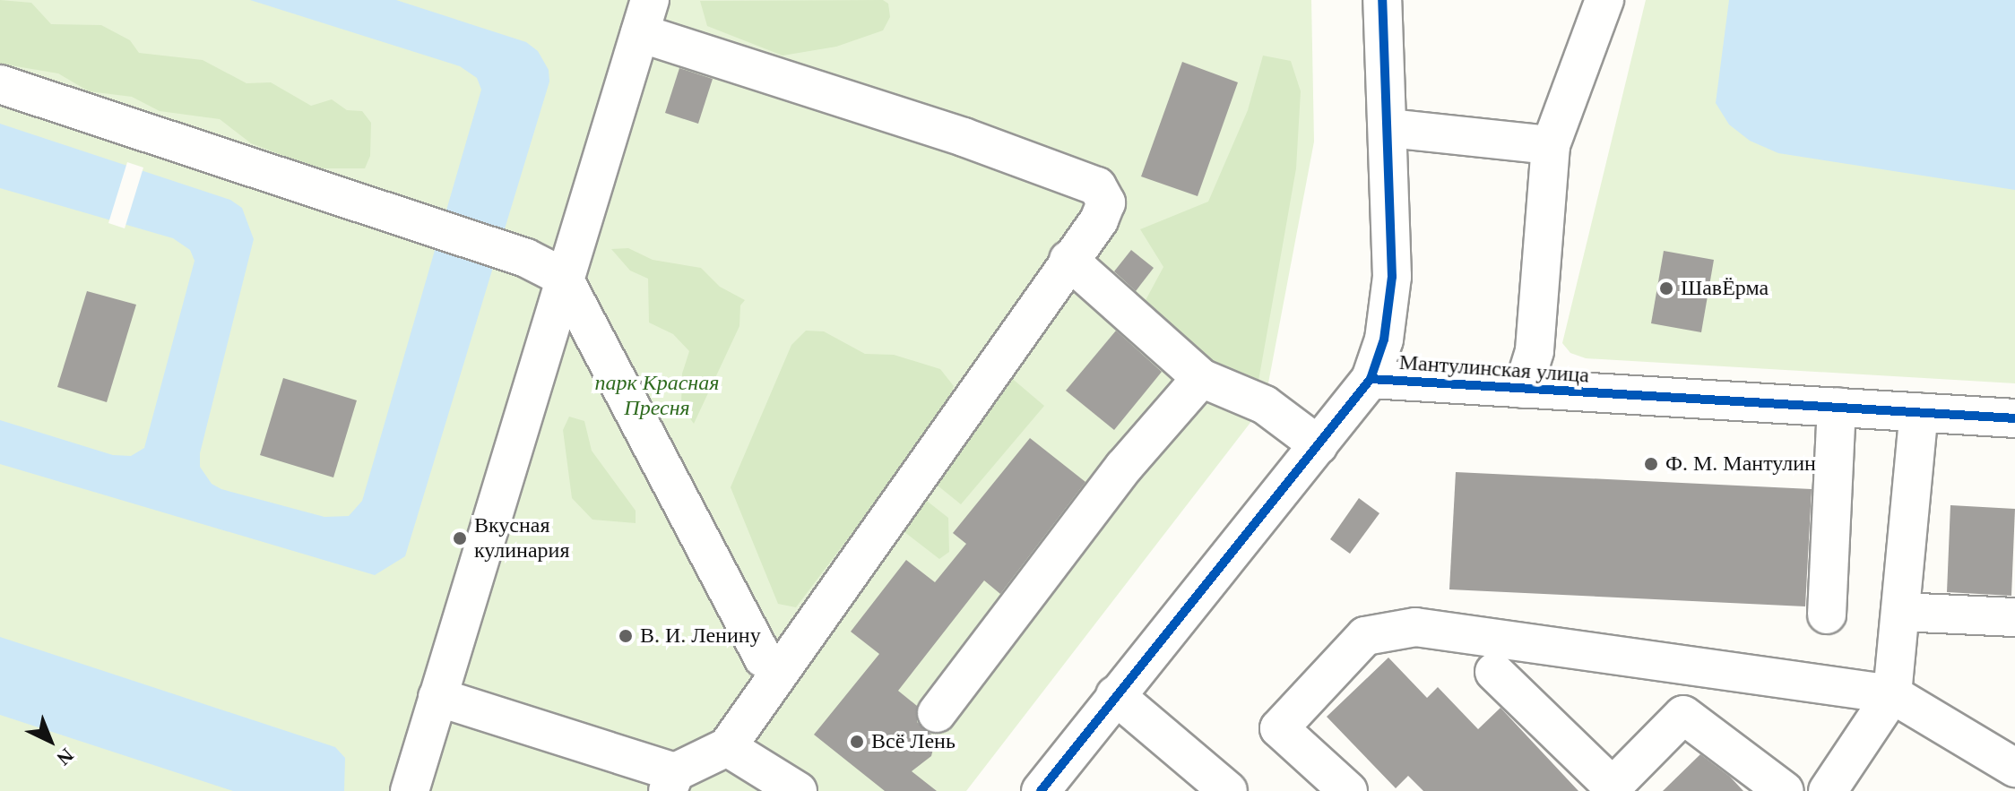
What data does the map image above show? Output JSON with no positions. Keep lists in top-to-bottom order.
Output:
{
  "streets": {
    "street": ["Мантулинская улица"]
  },
  "parks": ["парк Красная Пресня"],
  "places": [
    "ШавЁрма",
    "Ф. М. Мантулин",
    "Вкусная кулинария",
    "В. И. Ленину",
    "Всё Лень"
  ],
  "north": "bottom right"
}
